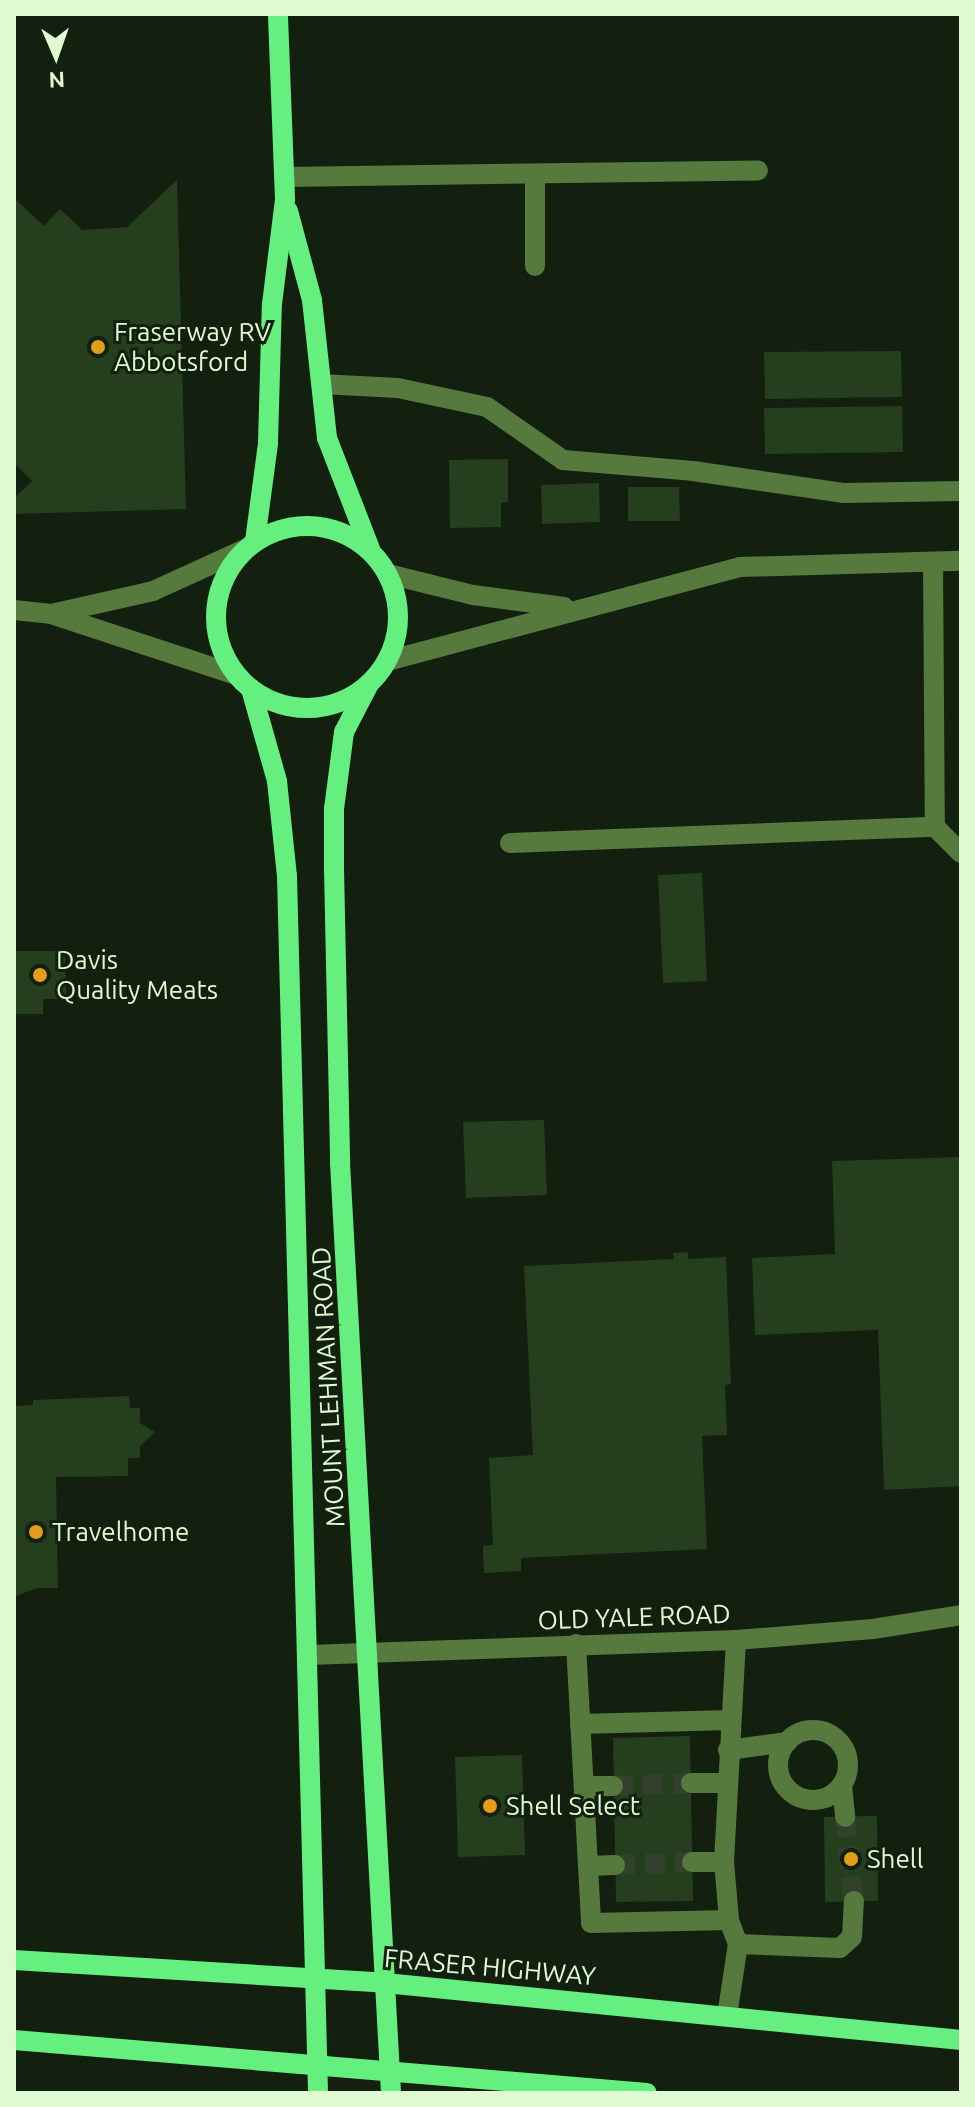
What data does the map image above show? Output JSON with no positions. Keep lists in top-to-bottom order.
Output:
{
  "streets": {
    "main road": ["MOUNT LEHMAN ROAD", "FRASER HIGHWAY"],
    "street": ["OLD YALE ROAD"]
  },
  "crossings": [
    ["MOUNT LEHMAN ROAD", "OLD YALE ROAD"],
    ["MOUNT LEHMAN ROAD", "FRASER HIGHWAY"]
  ],
  "places": [
    "Fraserway RV Abbotsford",
    "Davis Quality Meats",
    "Travelhome",
    "Shell Select",
    "Shell"
  ],
  "north": "bottom"
}
